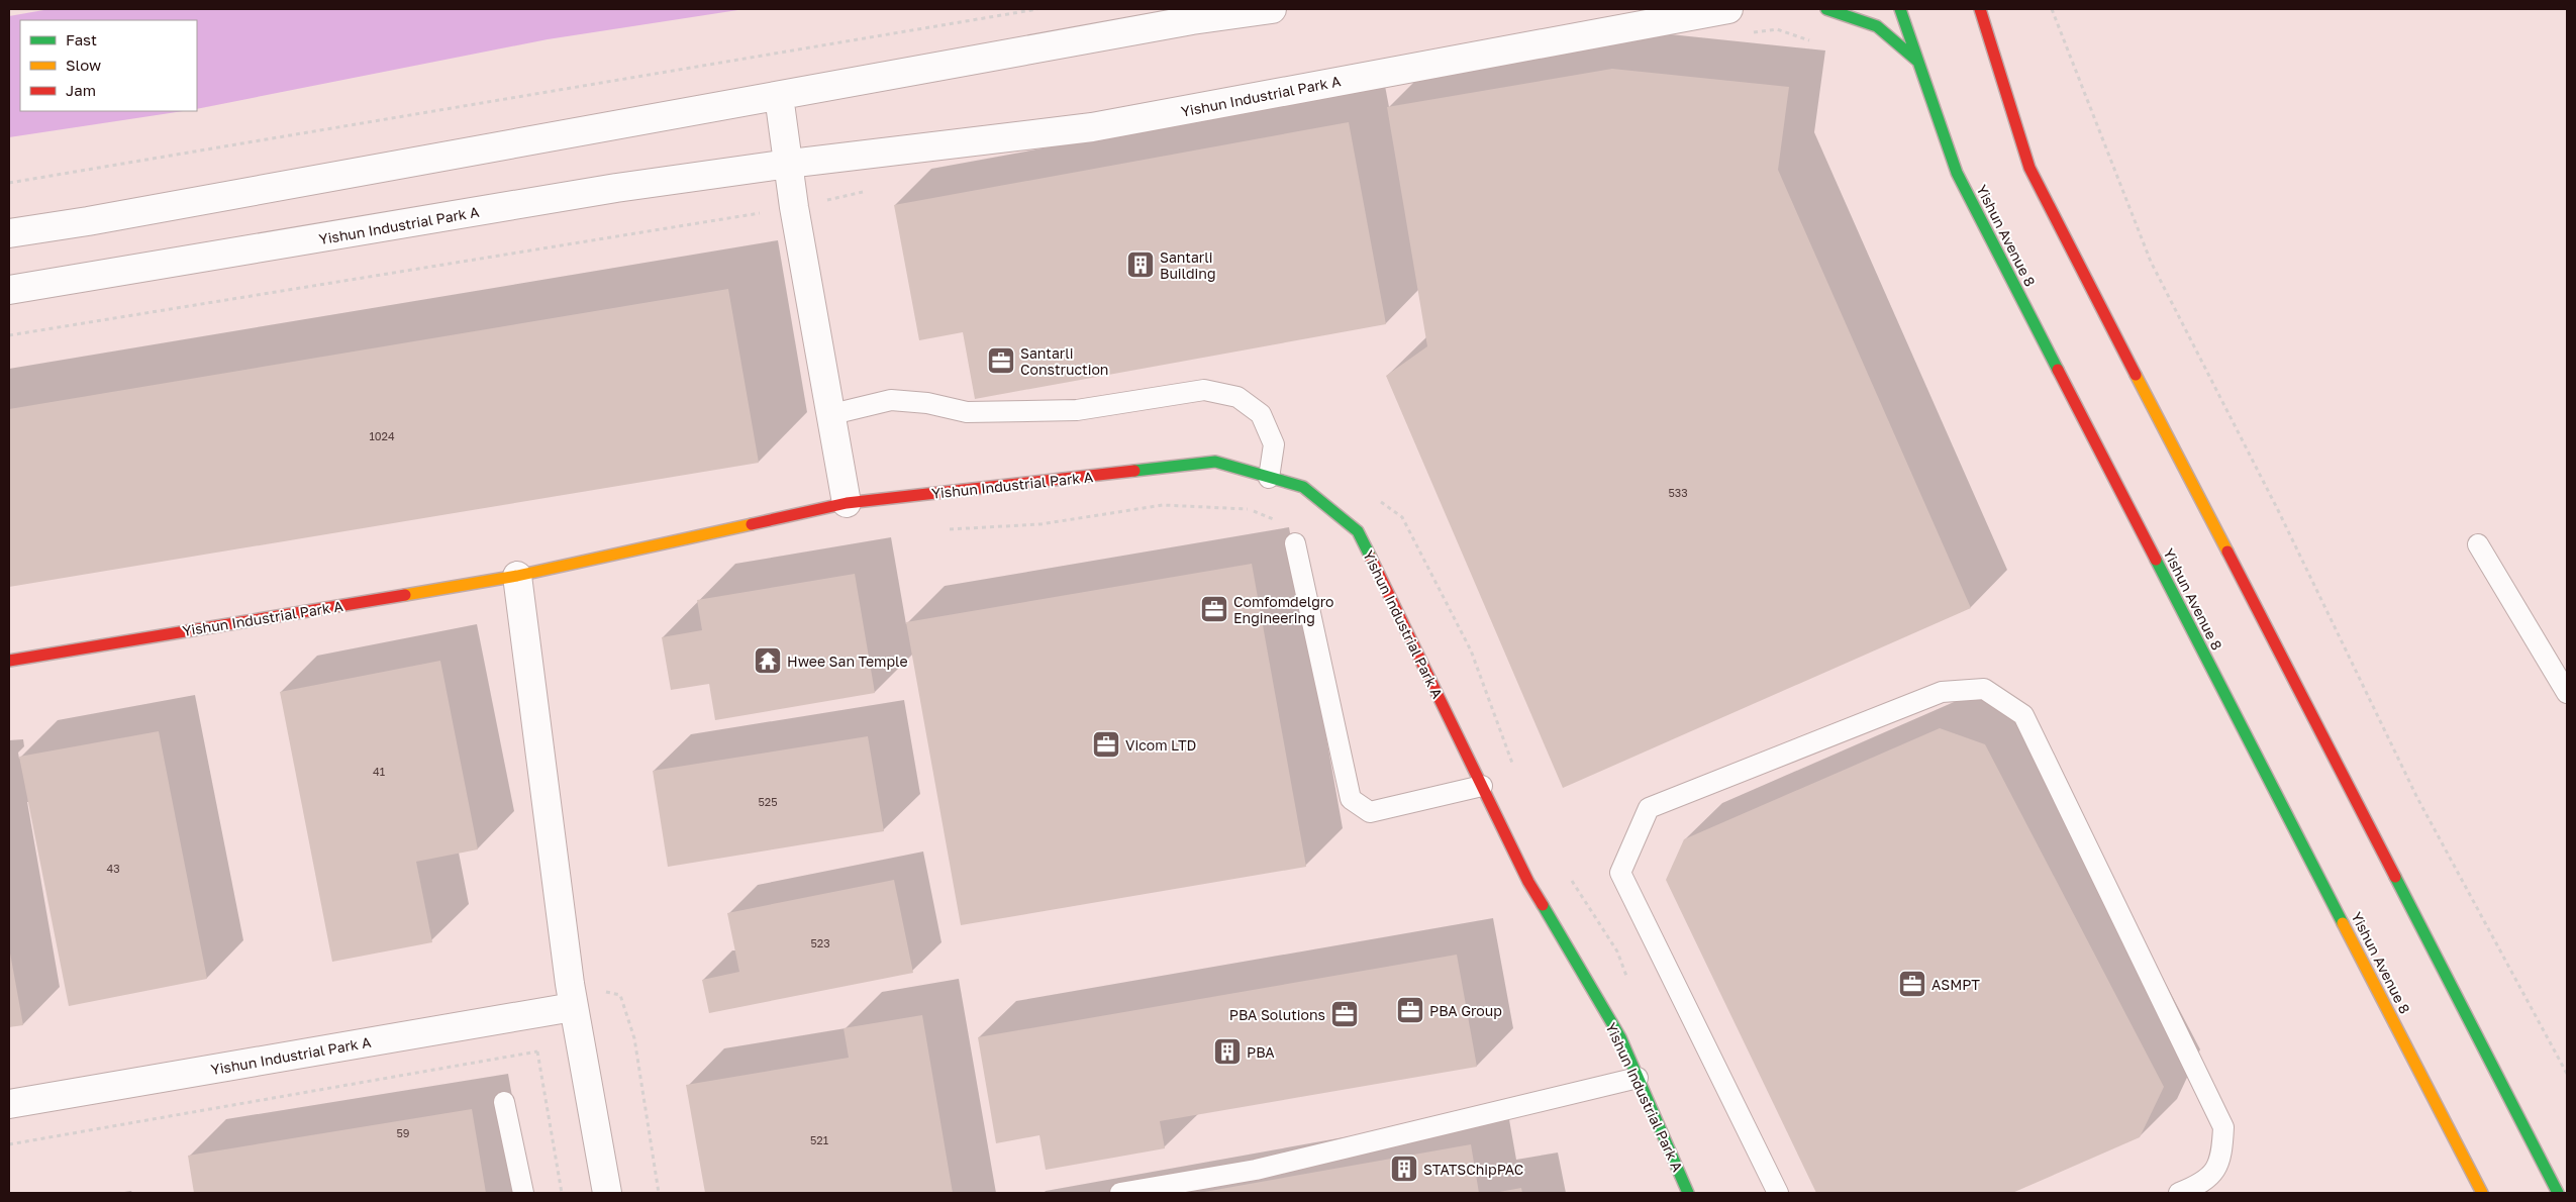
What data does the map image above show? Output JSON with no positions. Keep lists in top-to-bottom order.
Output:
{
  "streets": {
    "main road": ["Yishun Industrial Park A", "Yishun Avenue 8"]
  },
  "places": {
    "building": ["Santarli Building", "PBA", "STATSChipPAC"],
    "office": [
      "Santarli Construction",
      "Comfomdelgro Engineering",
      "Vicom LTD",
      "ASMPT",
      "PBA Group",
      "PBA Solutions"
    ],
    "temple": ["Hwee San Temple"]
  },
  "house_numbers": [
    "1024",
    "533",
    "41",
    "525",
    "43",
    "523",
    "59",
    "521"
  ],
  "legend": ["Fast", "Slow", "Jam"]
}
